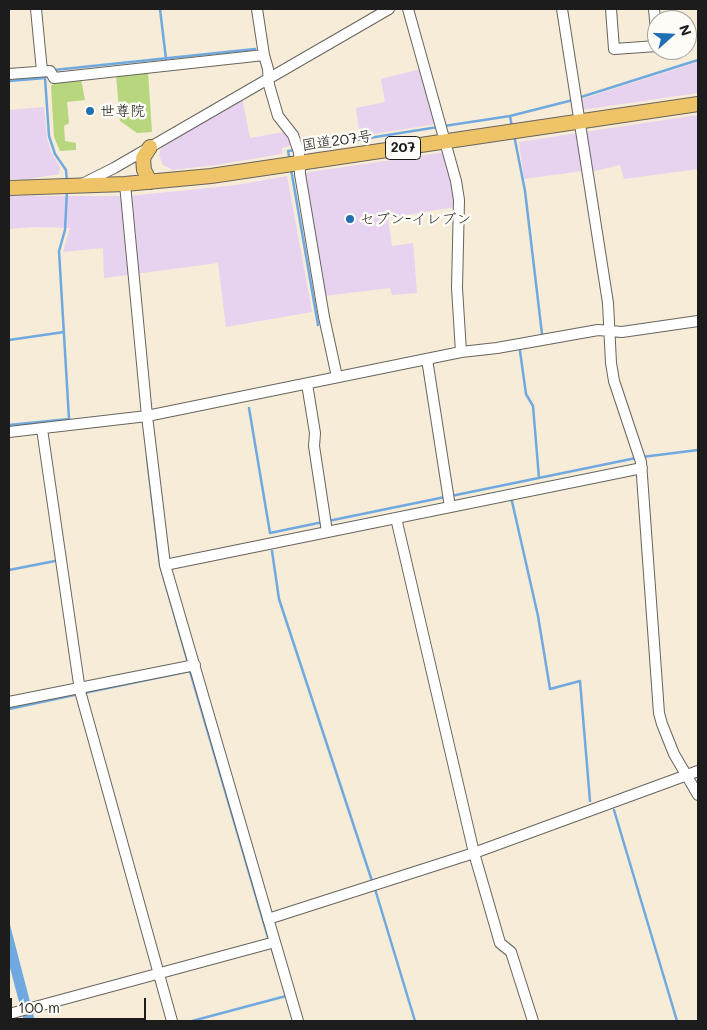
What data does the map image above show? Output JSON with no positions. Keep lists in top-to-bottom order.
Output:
{
  "streets": {
    "highway": ["国道207号", "207"]
  },
  "places": ["世尊院", "セブン-イレブン"],
  "scale_bar": "100 m",
  "north": "right"
}
